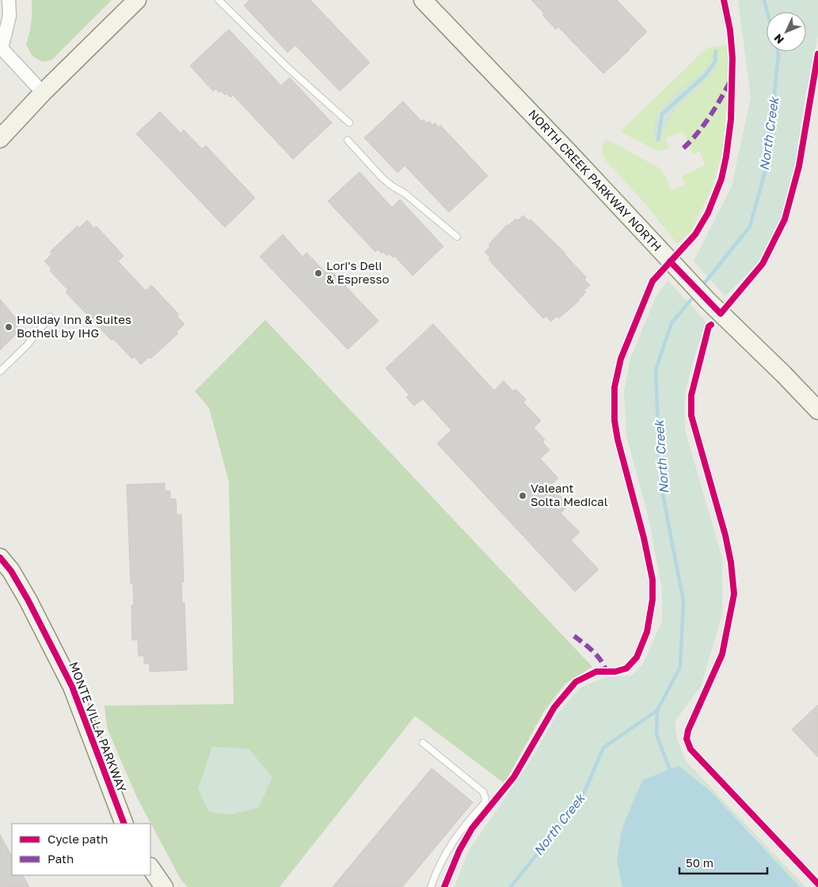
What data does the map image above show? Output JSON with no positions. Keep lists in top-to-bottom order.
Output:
{
  "streets": {
    "street": ["NORTH CREEK PARKWAY NORTH", "MONTE VILLA PARKWAY"]
  },
  "water": ["North Creek"],
  "places": ["Lori's Deli & Espresso", "Holiday Inn & Suites Bothell by IHG", "Valeant Solta Medical"],
  "legend": ["Cycle path", "Path"],
  "scale_bar": "50 m",
  "north": "bottom left"
}
